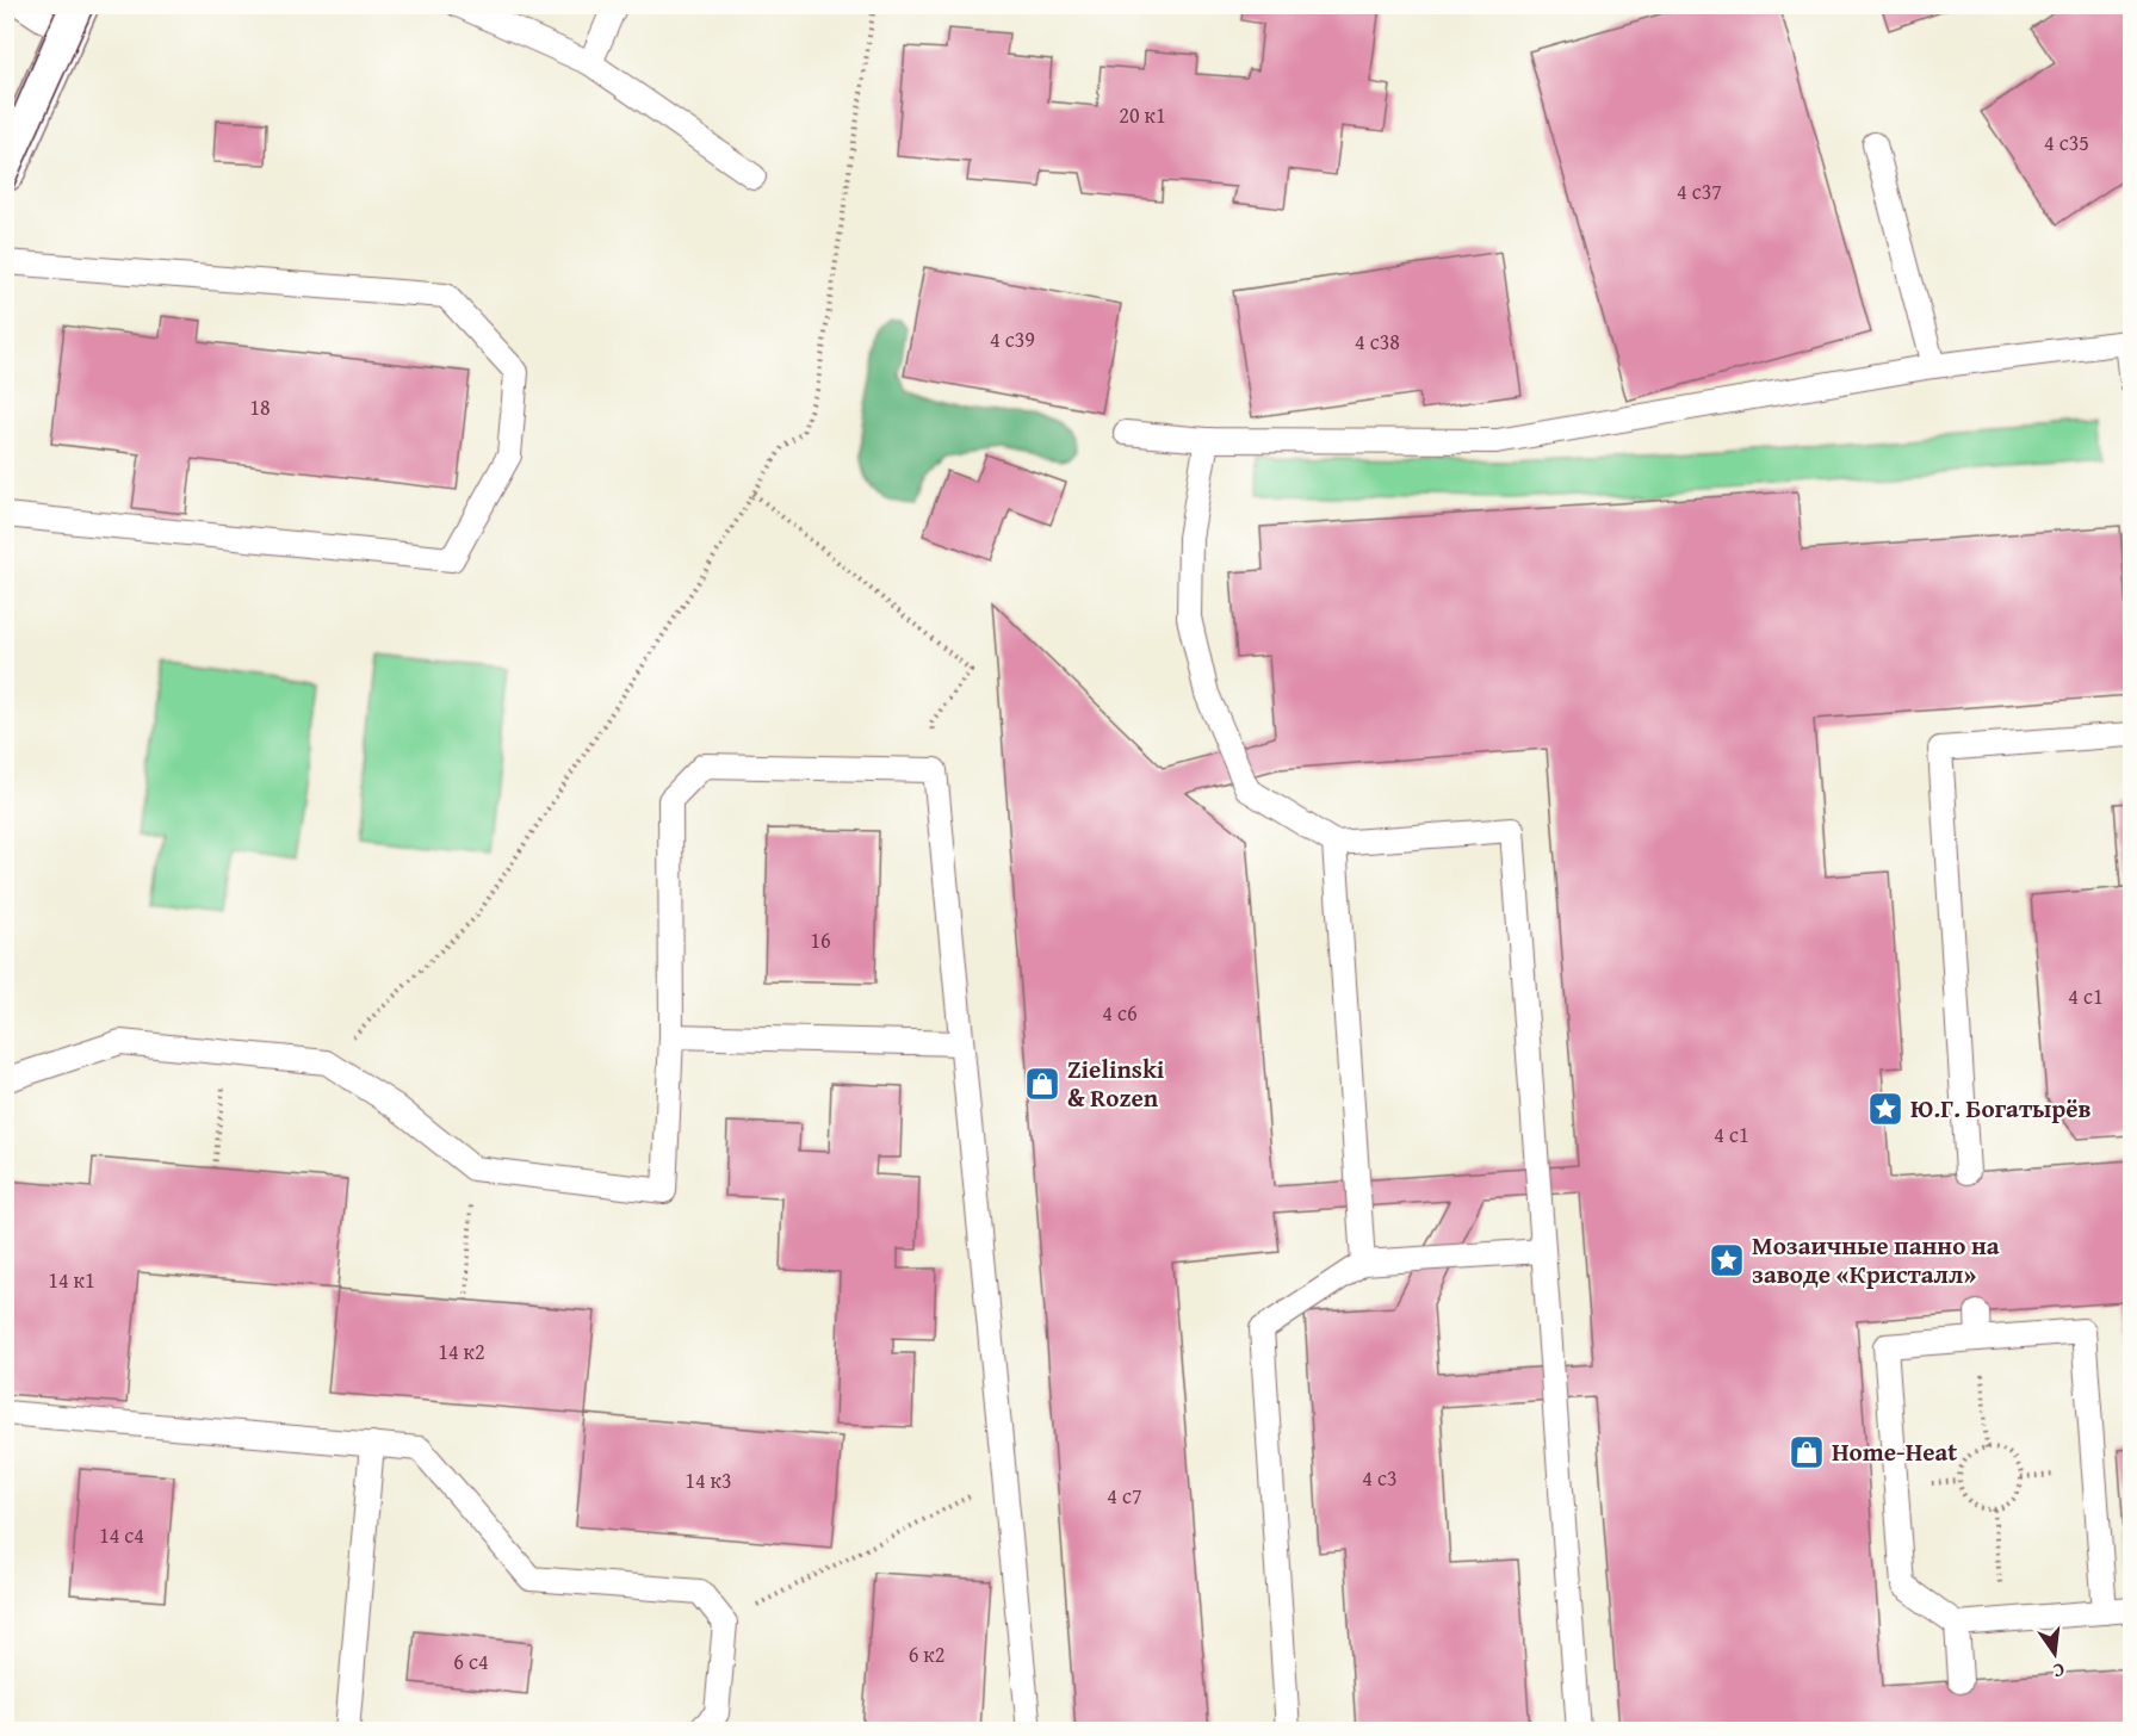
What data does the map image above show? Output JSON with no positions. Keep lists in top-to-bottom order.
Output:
{
  "places": {
    "shop": ["Zielinski & Rozen", "Home-Heat"],
    "place": ["Ю.Г. Богатырёв", "Мозаичные панно на заводе «Кристалл»"]
  },
  "house_numbers": [
    "20 к1",
    "4 с35",
    "4 с37",
    "4 с39",
    "4 с38",
    "18",
    "16",
    "4 с1",
    "4 с6",
    "4 с1",
    "14 к1",
    "14 к2",
    "4 с3",
    "14 к3",
    "4 с7",
    "14 с4",
    "6 к2",
    "6 с4"
  ],
  "north": "bottom"
}
